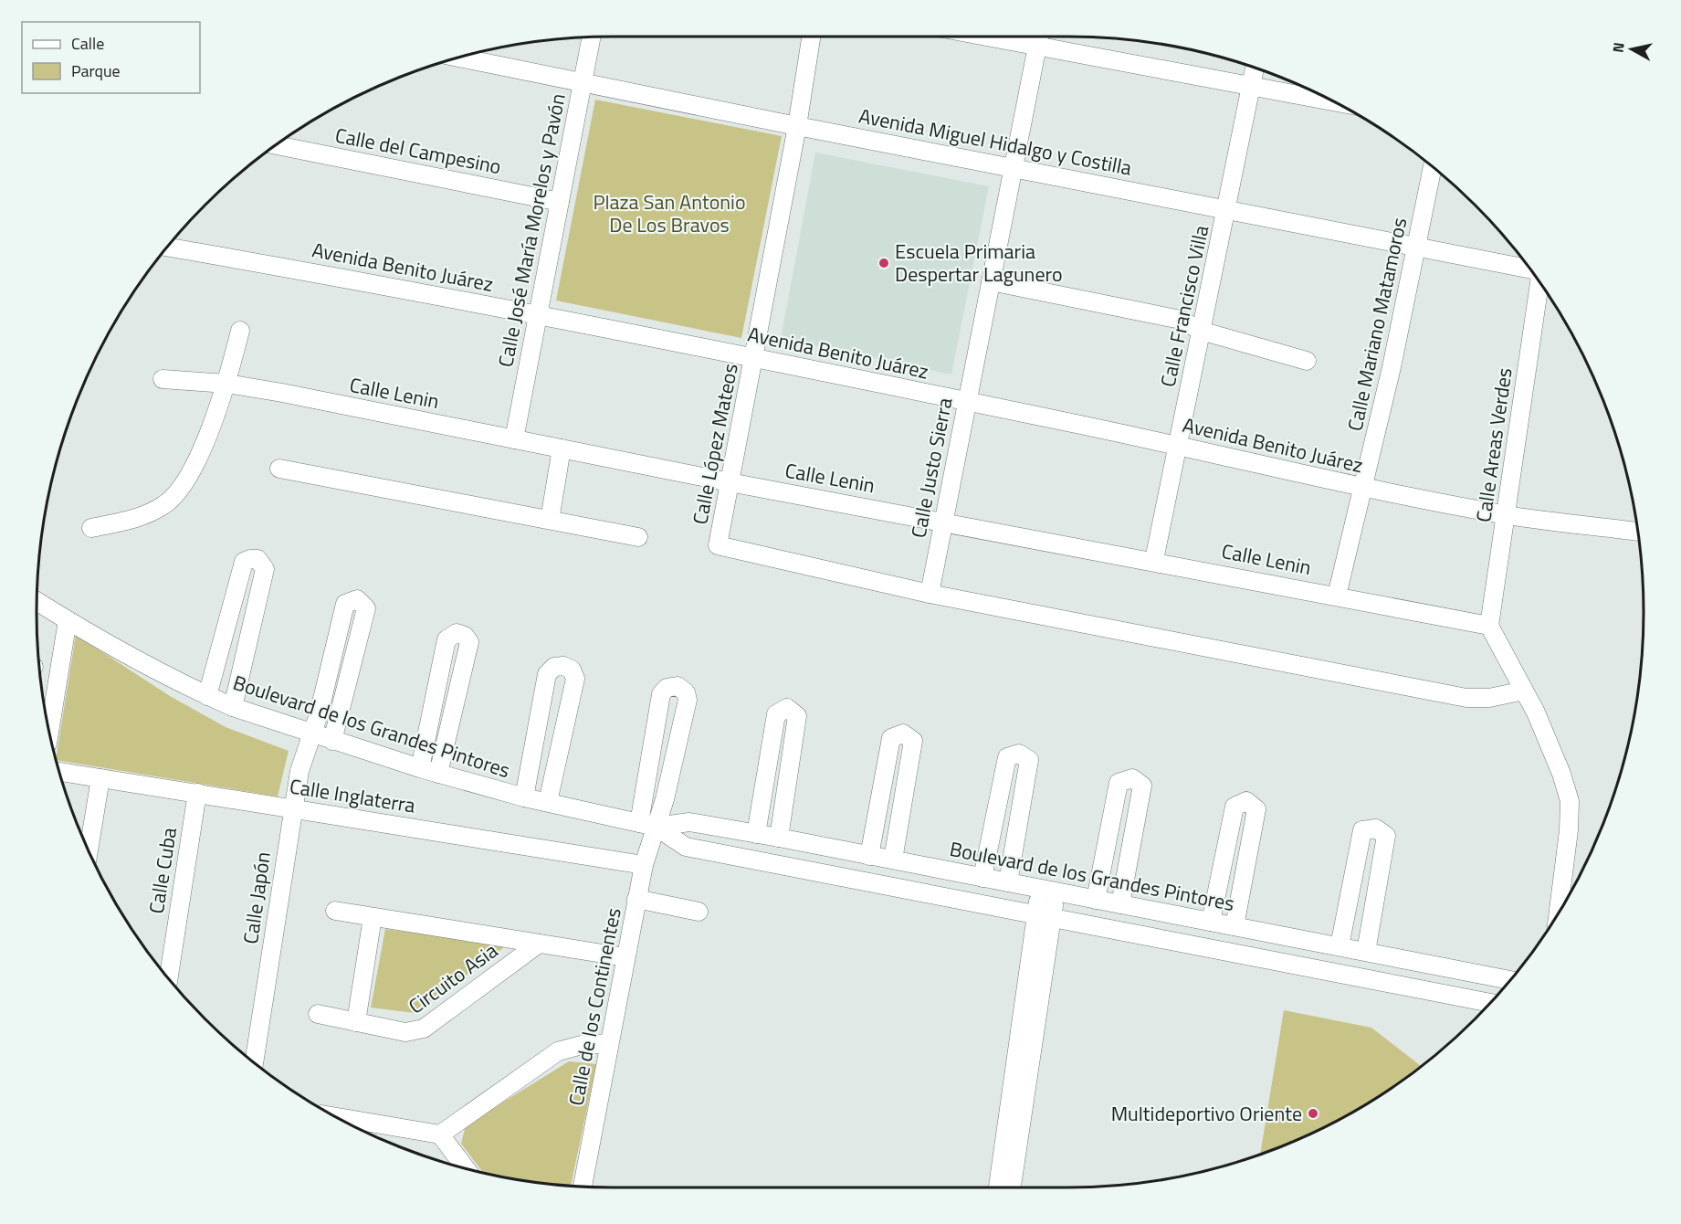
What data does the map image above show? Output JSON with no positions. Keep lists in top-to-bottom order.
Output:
{
  "streets": {
    "street": [
      "Avenida Miguel Hidalgo y Costilla",
      "Calle del Campesino",
      "Calle José María Morelos y Pavón",
      "Avenida Benito Juárez",
      "Calle Francisco Villa",
      "Calle Mariano Matamoros",
      "Calle Lenin",
      "Calle López Mateos",
      "Calle Areas Verdes",
      "Calle Justo Sierra",
      "Boulevard de los Grandes Pintores",
      "Calle Inglaterra",
      "Calle Cuba",
      "Calle Japón",
      "Circuito Asia",
      "Calle de los Continentes"
    ]
  },
  "crossings": [
    ["Avenida Miguel Hidalgo y Costilla", "Calle José María Morelos y Pavón"],
    ["Avenida Miguel Hidalgo y Costilla", "Calle Francisco Villa"],
    ["Avenida Miguel Hidalgo y Costilla", "Calle Mariano Matamoros"],
    ["Avenida Miguel Hidalgo y Costilla", "Calle López Mateos"],
    ["Avenida Miguel Hidalgo y Costilla", "Calle Justo Sierra"],
    ["Calle del Campesino", "Calle José María Morelos y Pavón"],
    ["Calle José María Morelos y Pavón", "Avenida Benito Juárez"],
    ["Calle José María Morelos y Pavón", "Calle Lenin"],
    ["Avenida Benito Juárez", "Calle Francisco Villa"],
    ["Avenida Benito Juárez", "Calle Mariano Matamoros"],
    ["Avenida Benito Juárez", "Calle López Mateos"],
    ["Avenida Benito Juárez", "Calle Areas Verdes"],
    ["Avenida Benito Juárez", "Calle Justo Sierra"],
    ["Calle Francisco Villa", "Calle Lenin"],
    ["Calle Mariano Matamoros", "Calle Lenin"],
    ["Calle Lenin", "Calle López Mateos"],
    ["Calle Lenin", "Calle Areas Verdes"],
    ["Calle Lenin", "Calle Justo Sierra"],
    ["Calle López Mateos", "Calle Justo Sierra"],
    ["Boulevard de los Grandes Pintores", "Calle Japón"],
    ["Boulevard de los Grandes Pintores", "Calle de los Continentes"],
    ["Calle Inglaterra", "Calle Cuba"],
    ["Calle Inglaterra", "Calle Japón"],
    ["Calle Inglaterra", "Calle de los Continentes"],
    ["Circuito Asia", "Calle de los Continentes"]
  ],
  "parks": ["Plaza San Antonio De Los Bravos"],
  "places": ["Escuela Primaria Despertar Lagunero", "Multideportivo Oriente"],
  "legend": ["Calle", "Parque"],
  "north": "left"
}
